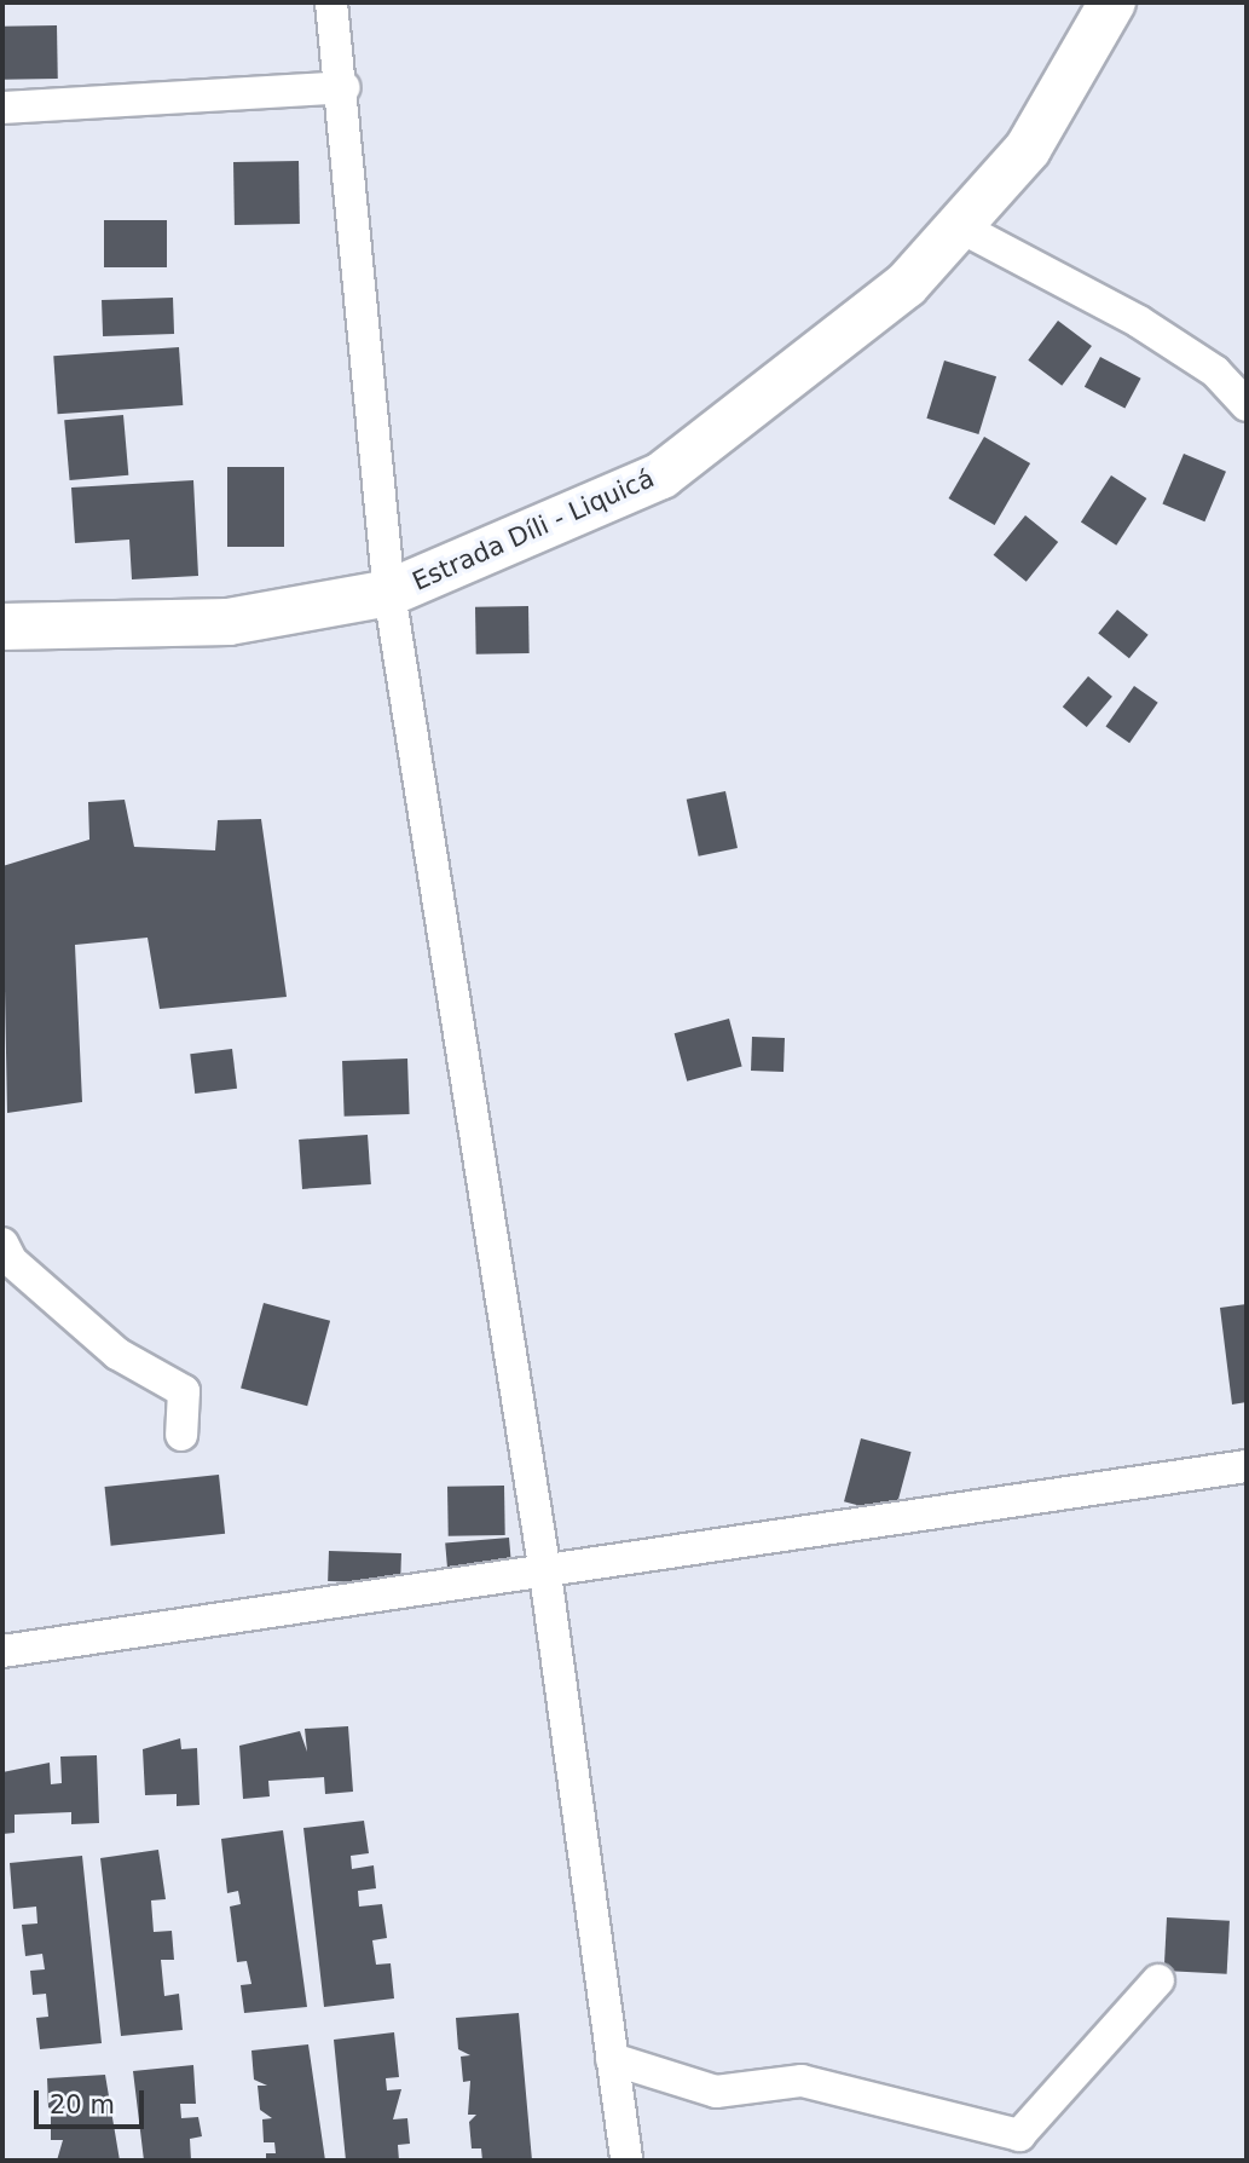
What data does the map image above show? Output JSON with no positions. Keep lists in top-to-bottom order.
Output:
{
  "streets": {
    "main road": ["Estrada Díli - Liquicá"]
  },
  "scale_bar": "20 m"
}
